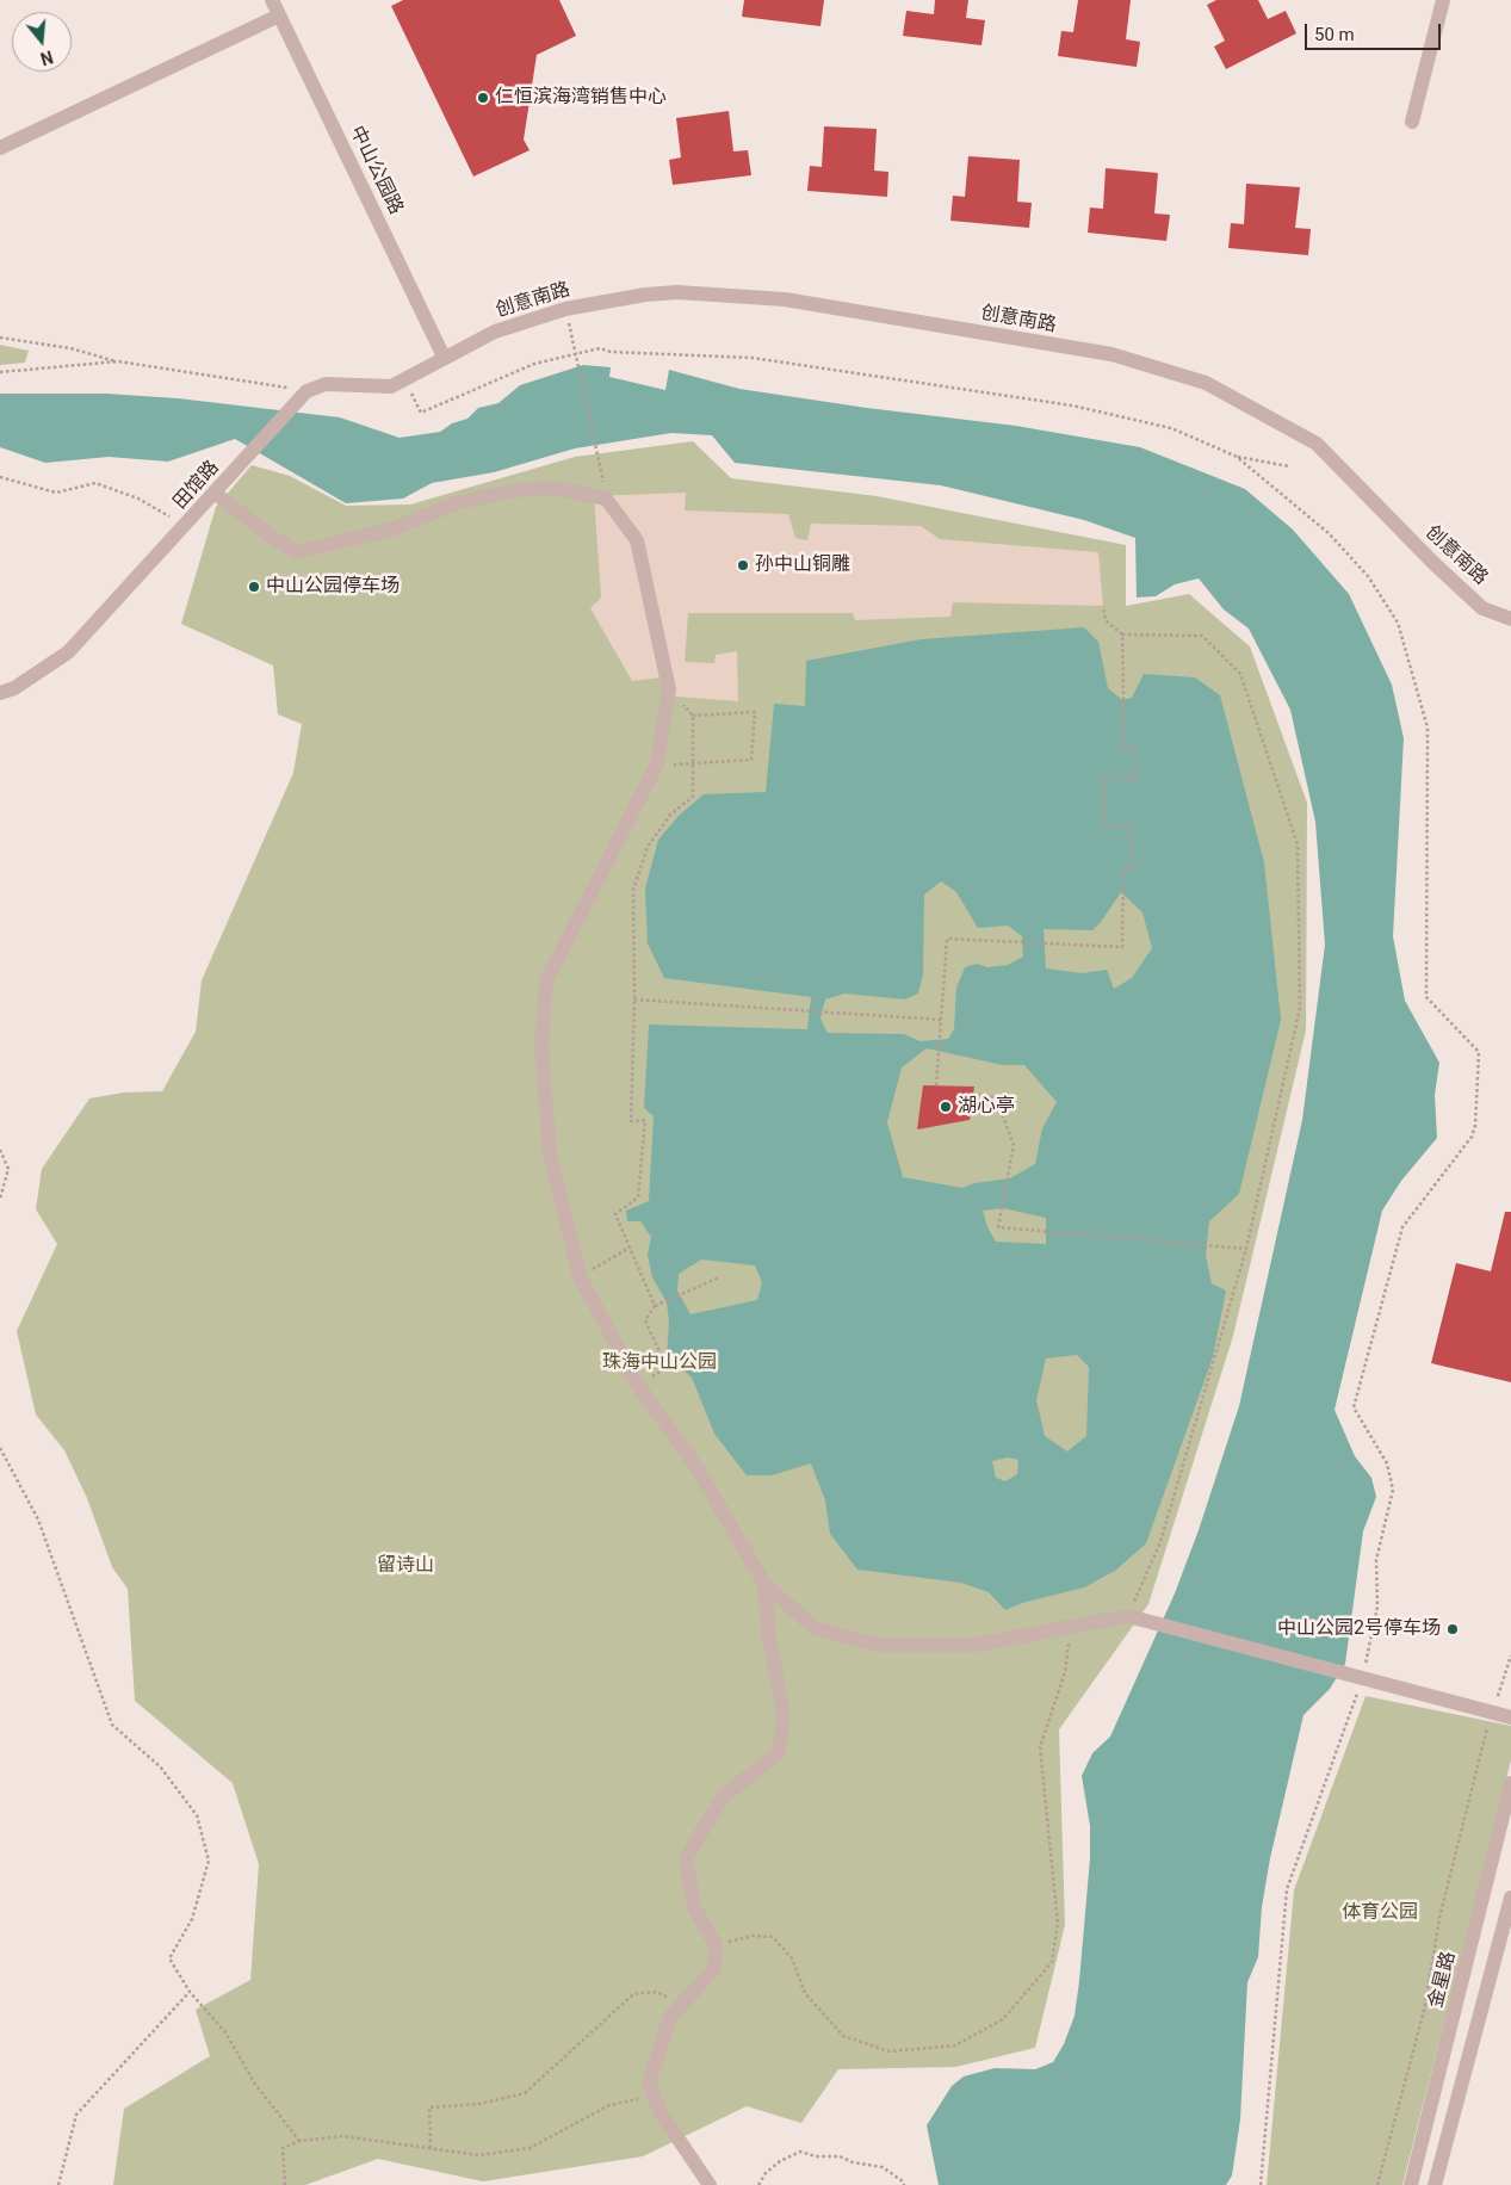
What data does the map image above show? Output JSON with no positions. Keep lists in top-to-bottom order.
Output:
{
  "streets": {
    "street": [
      "中山公园路",
      "创意南路",
      "田馆路",
      "金星路"
    ]
  },
  "crossings": [
    ["中山公园路", "创意南路"]
  ],
  "parks": ["珠海中山公园", "留诗山", "体育公园"],
  "places": [
    "仁恒滨海湾销售中心",
    "孙中山铜雕",
    "中山公园停车场",
    "湖心亭",
    "中山公园2号停车场"
  ],
  "scale_bar": "50 m",
  "north": "bottom"
}
